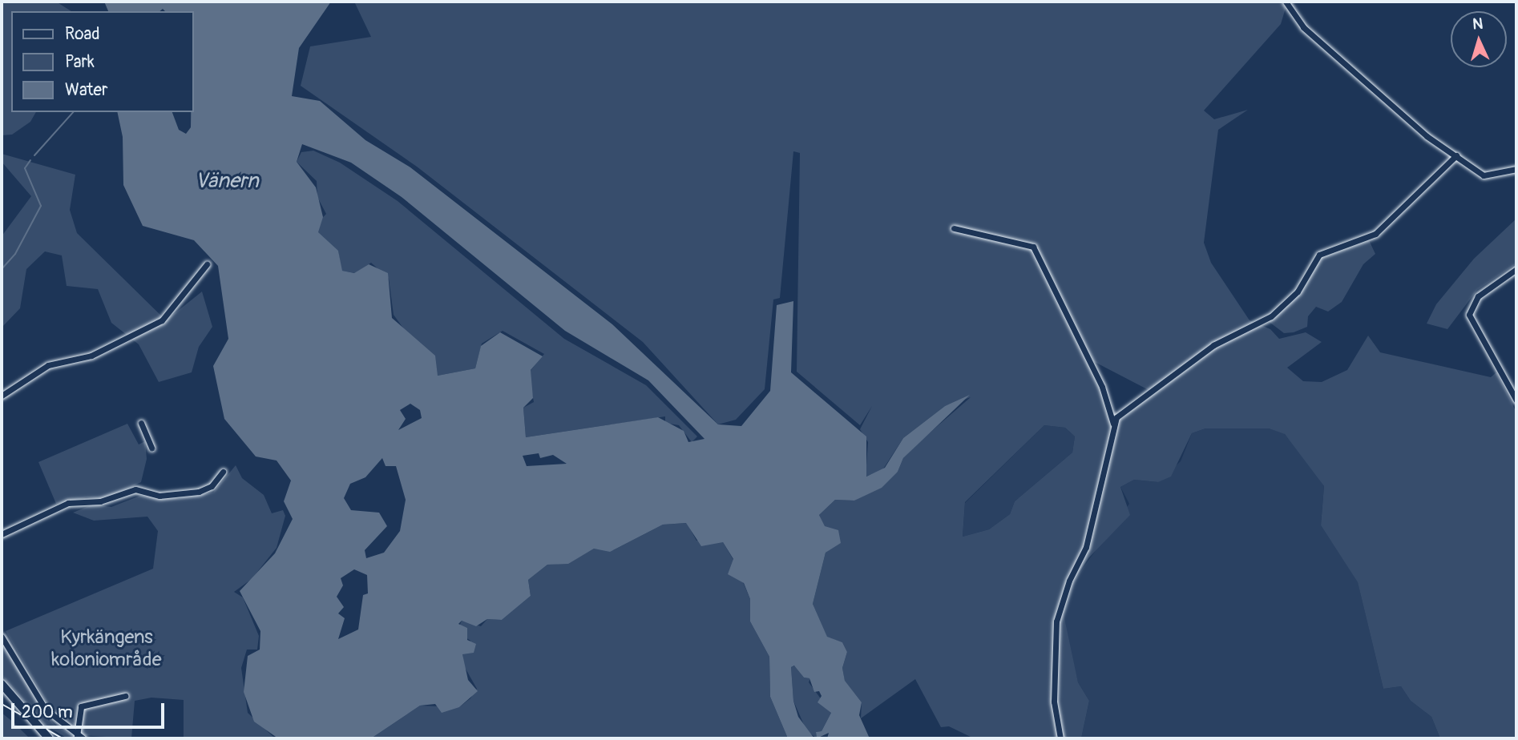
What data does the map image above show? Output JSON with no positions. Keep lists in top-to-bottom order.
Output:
{
  "water": ["Vänern"],
  "parks": ["Kyrkängens koloniområde"],
  "legend": ["Road", "Park", "Water"],
  "scale_bar": "200 m",
  "north": "top"
}
